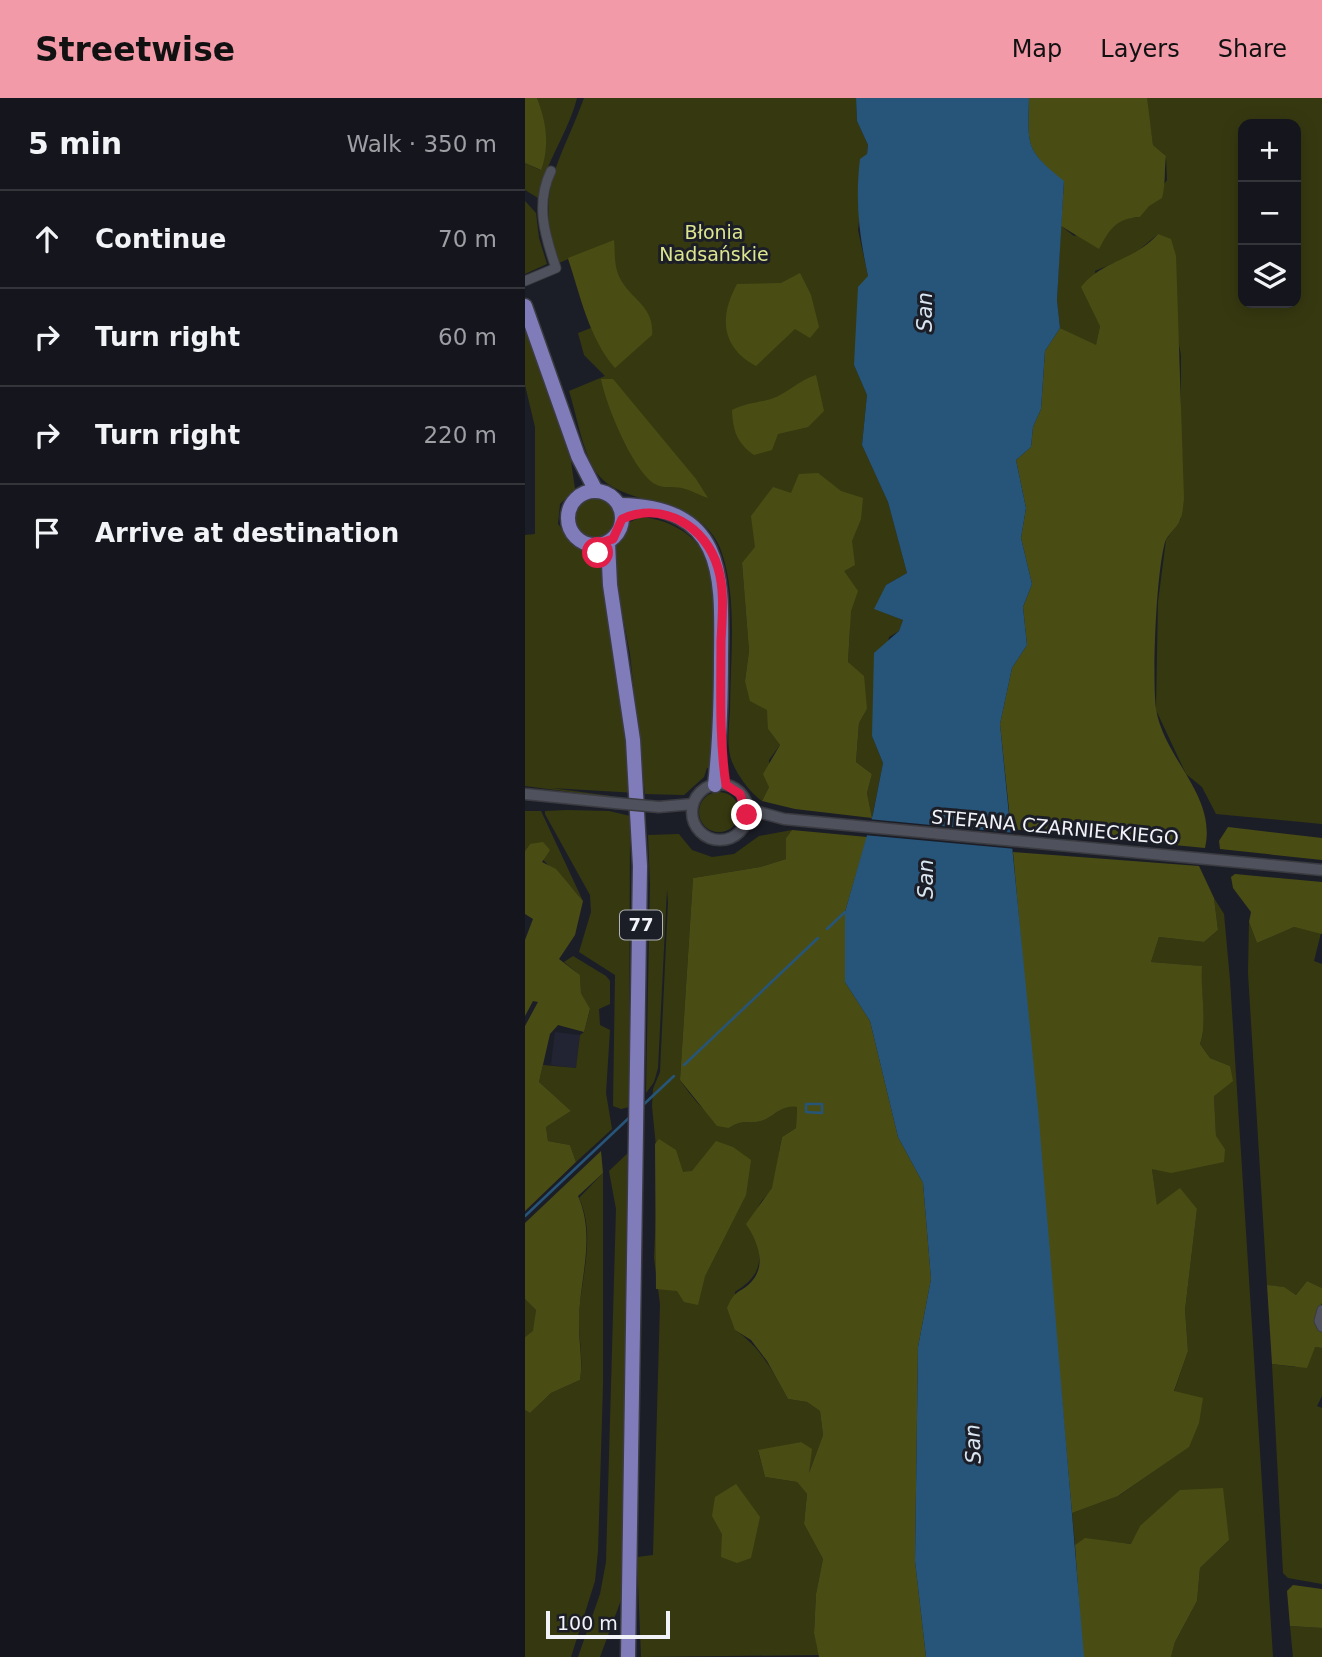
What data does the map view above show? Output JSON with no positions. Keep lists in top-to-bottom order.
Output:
{
  "streets": {
    "main road": ["77"],
    "street": ["STEFANA CZARNIECKIEGO"]
  },
  "water": ["San"],
  "parks": ["Błonia Nadsańskie"],
  "scale_bar": "100 m",
  "page": {
    "header": "Streetwise",
    "nav": ["Map", "Layers", "Share"],
    "heading": ["5 min", "Walk · 350 m"],
    "map_buttons": ["+", "−"],
    "list": [
      ["Continue", "70 m"],
      ["Turn right", "60 m"],
      ["Turn right", "220 m"],
      "Arrive at destination"
    ],
    "scale": "100 m"
  }
}
